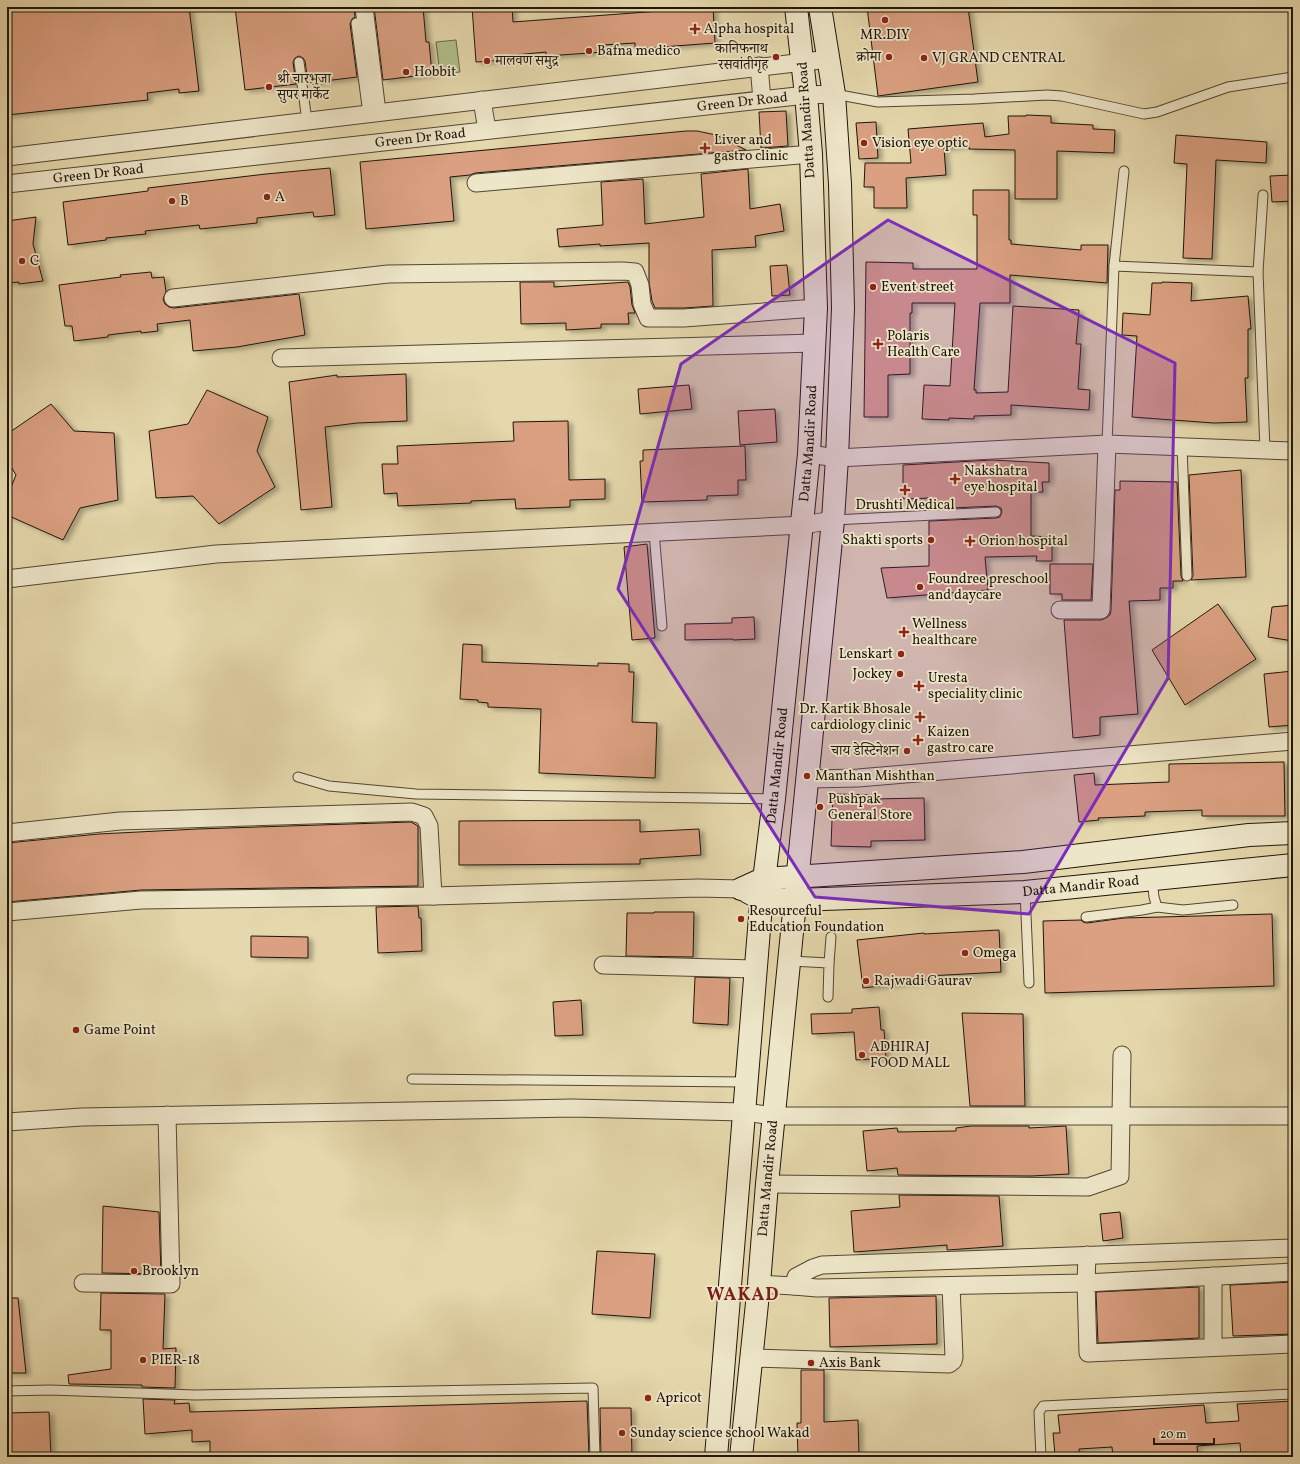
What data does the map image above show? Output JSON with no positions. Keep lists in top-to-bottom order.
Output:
{
  "streets": {
    "main road": ["Datta Mandir Road"],
    "street": ["Green Dr Road"]
  },
  "crossings": [
    ["Green Dr Road", "Datta Mandir Road"]
  ],
  "districts": ["WAKAD"],
  "places": {
    "other": [
      "MR.DIY",
      "Bafna medico",
      "कानिफनाथ रसवांतीगृह",
      "क्रोमा",
      "VJ GRAND CENTRAL",
      "मालवण समुद्र",
      "Hobbit",
      "श्री चारभुजा सुपर मार्केट",
      "Vision eye optic",
      "A",
      "B",
      "C",
      "Event street",
      "Shakti sports",
      "Foundree preschool and daycare",
      "Lenskart",
      "Jockey",
      "चाय डेस्टिनेशन",
      "Manthan Mishthan",
      "Pushpak General Store",
      "Resourceful Education Foundation",
      "Omega",
      "Rajwadi Gaurav",
      "Game Point",
      "ADHIRAJ FOOD MALL",
      "Brooklyn",
      "PIER-18",
      "Axis Bank",
      "Apricot",
      "Sunday science school Wakad"
    ],
    "health": [
      "Alpha hospital",
      "Liver and gastro clinic",
      "Polaris Health Care",
      "Nakshatra eye hospital",
      "Drushti Medical",
      "Orion hospital",
      "Wellness healthcare",
      "Uresta speciality clinic",
      "Dr. Kartik Bhosale cardiology clinic",
      "Kaizen gastro care"
    ]
  },
  "scale_bar": "20 m"
}
